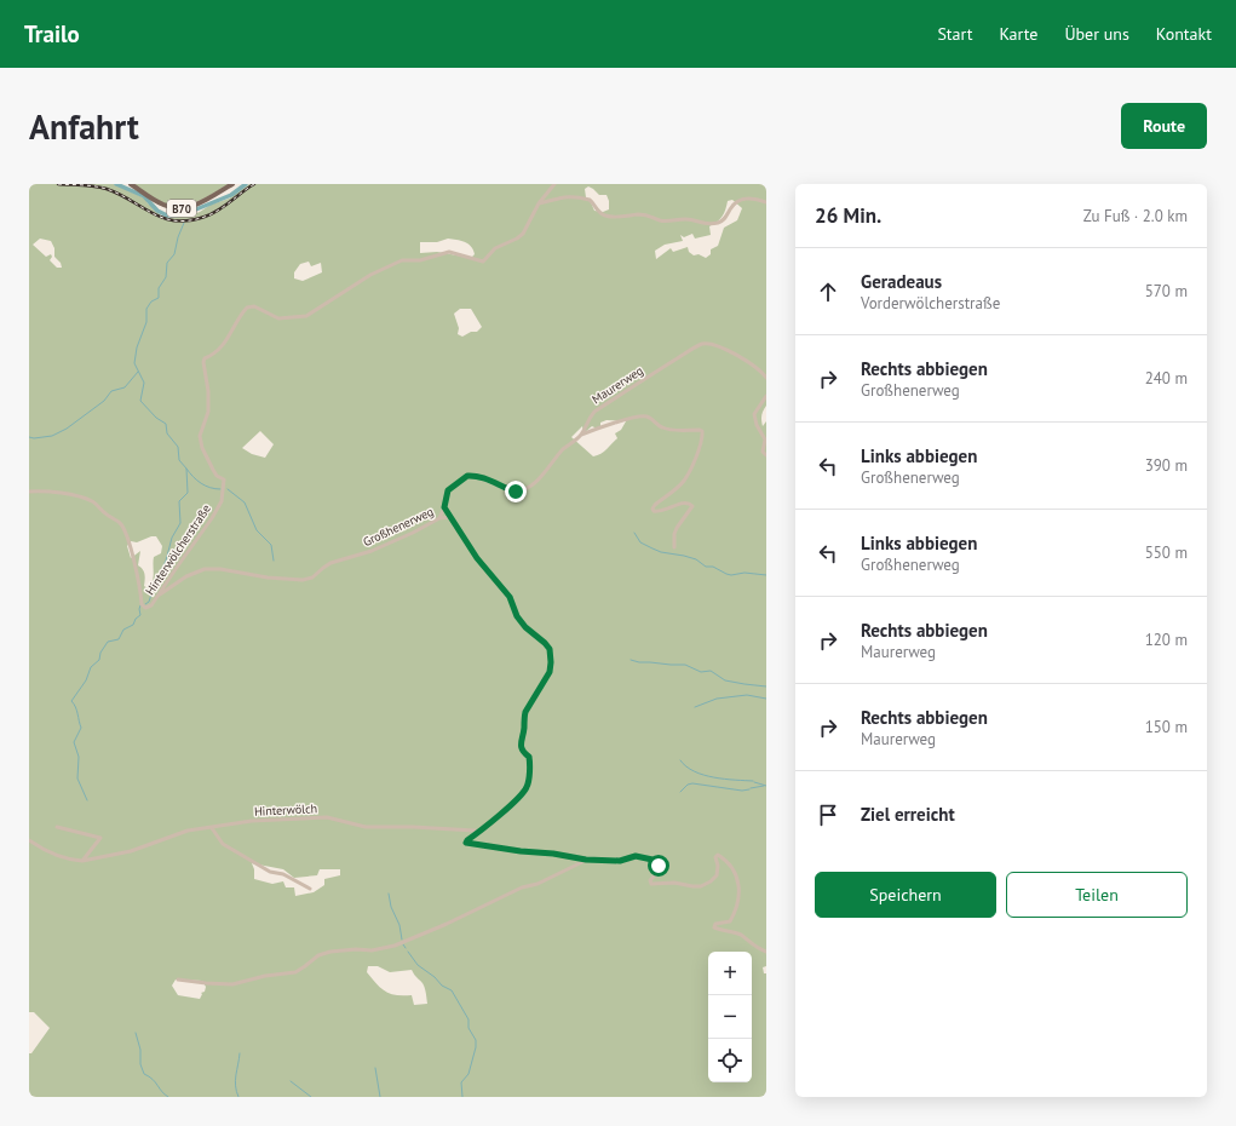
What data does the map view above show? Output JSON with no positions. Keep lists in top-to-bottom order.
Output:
{
  "streets": {
    "main road": ["B70"],
    "street": [
      "Maurerweg",
      "Großhenerweg",
      "Hinterwölcherstraße",
      "Hinterwölch"
    ]
  },
  "crossings": [
    ["Maurerweg", "Großhenerweg"],
    ["Großhenerweg", "Hinterwölcherstraße"],
    ["Großhenerweg", "Hinterwölch"]
  ],
  "page": {
    "header": "Trailo",
    "nav": [
      "Start",
      "Karte",
      "Über uns",
      "Kontakt"
    ],
    "buttons": [
      "Route",
      ["Speichern", "Teilen"]
    ],
    "title": "Anfahrt",
    "heading": ["26 Min.", "Zu Fuß · 2.0 km"],
    "list": [
      ["Geradeaus", "Vorderwölcherstraße", "570 m"],
      ["Rechts abbiegen", "Großhenerweg", "240 m"],
      ["Links abbiegen", "Großhenerweg", "390 m"],
      ["Links abbiegen", "Großhenerweg", "550 m"],
      ["Rechts abbiegen", "Maurerweg", "120 m"],
      ["Rechts abbiegen", "Maurerweg", "150 m"],
      "Ziel erreicht"
    ],
    "map_buttons": ["+", "−"]
  }
}
